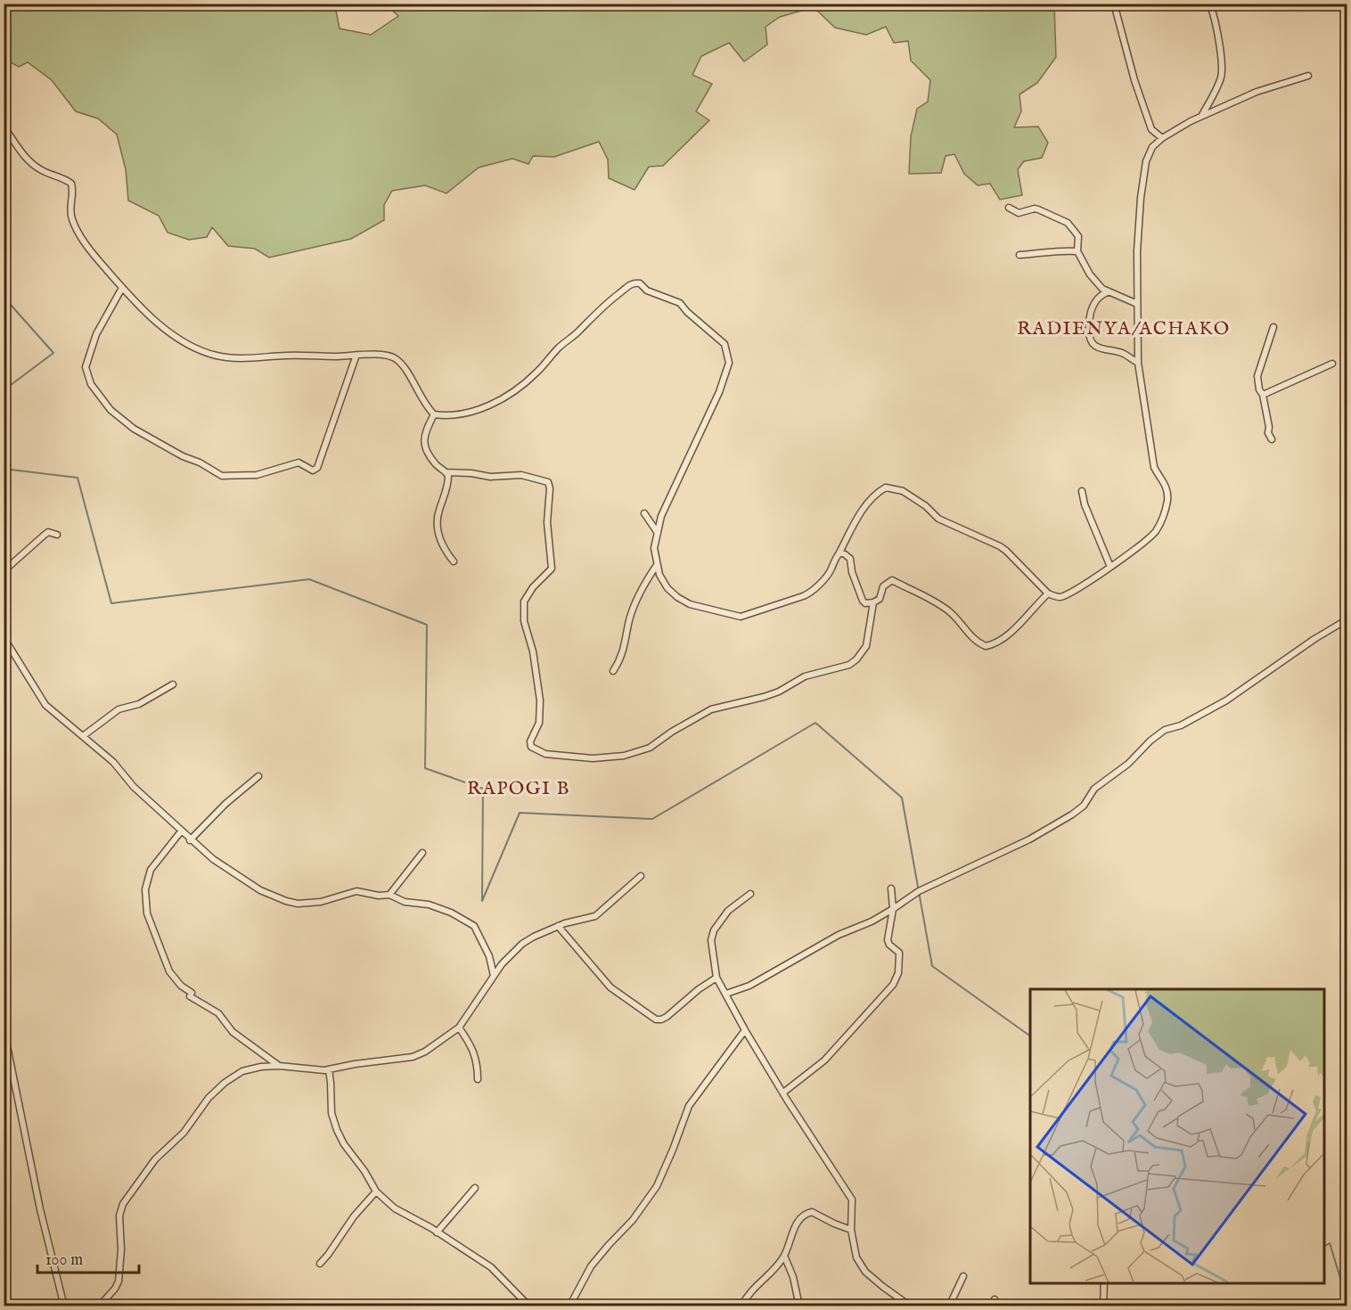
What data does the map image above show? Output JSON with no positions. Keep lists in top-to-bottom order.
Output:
{
  "districts": ["RADIENYA/ACHAKO", "RAPOGI B"],
  "scale_bar": "100 m"
}
